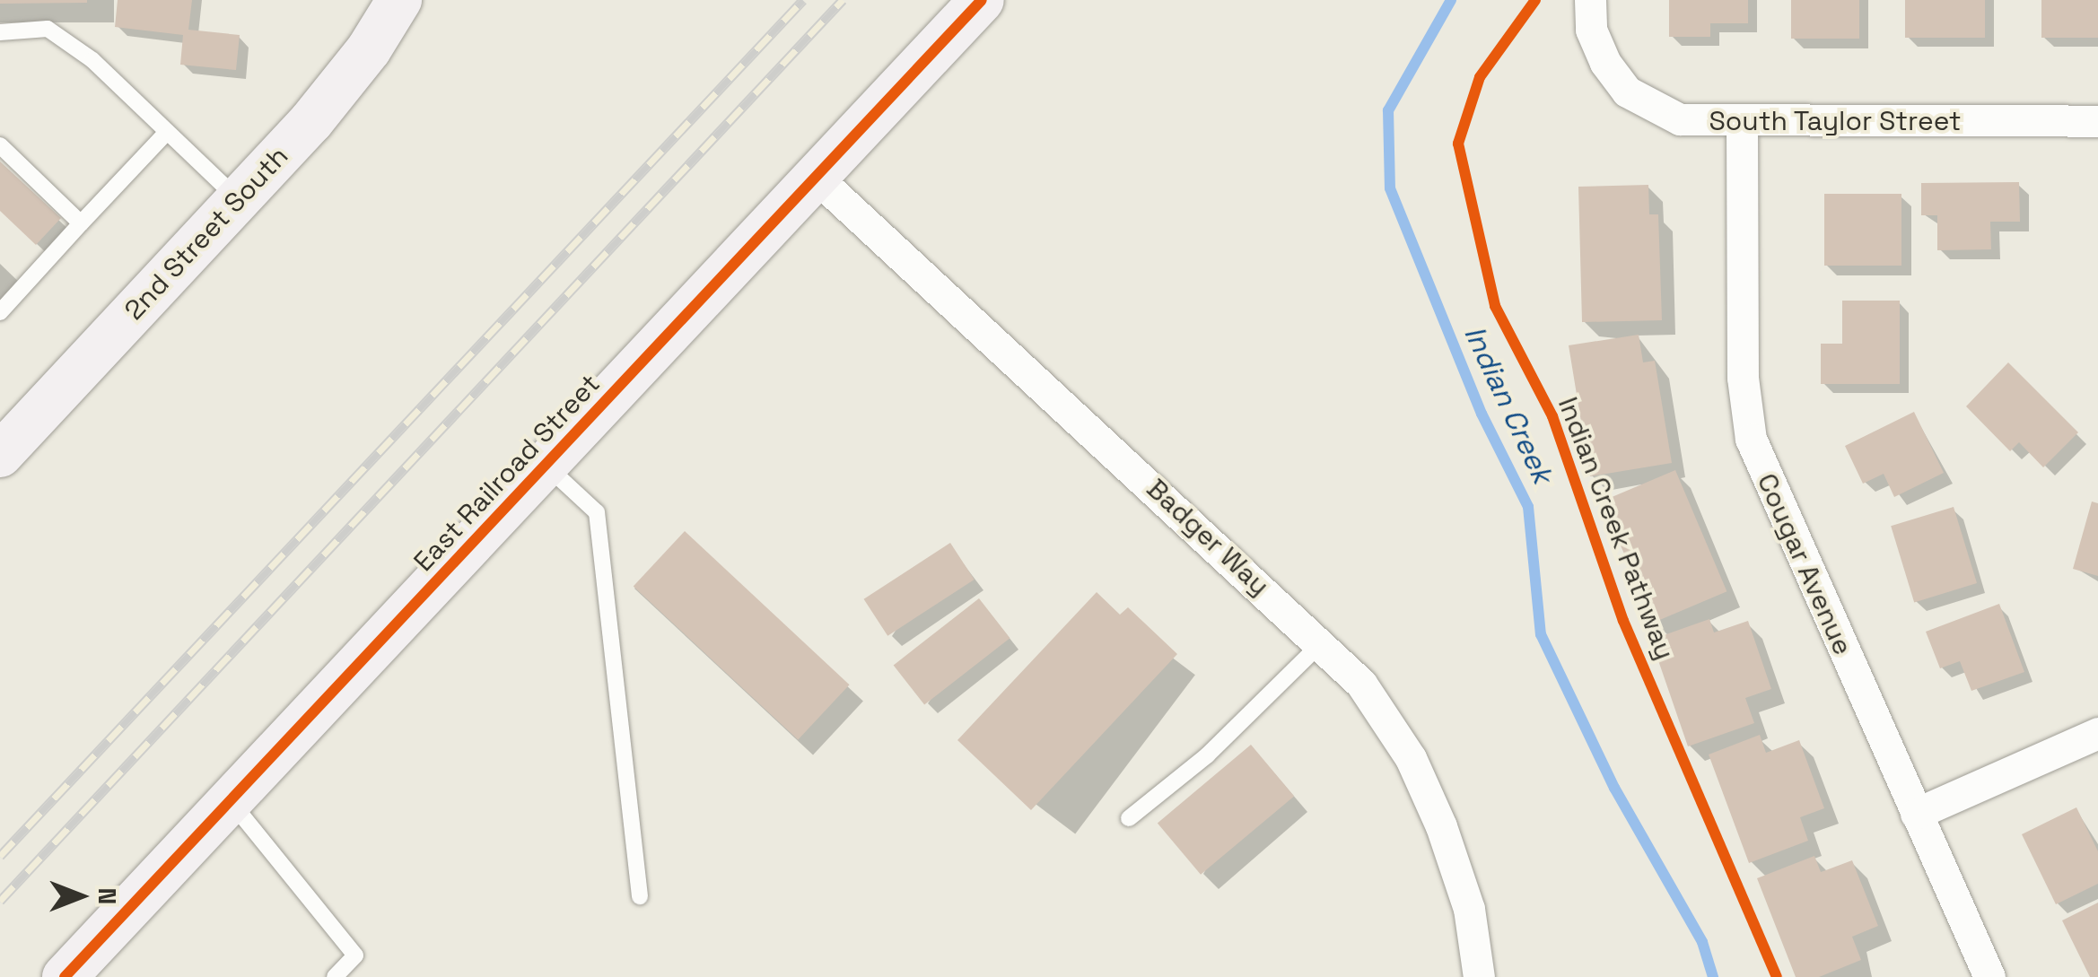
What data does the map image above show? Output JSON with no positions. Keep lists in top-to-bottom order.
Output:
{
  "streets": {
    "street": [
      "South Taylor Street",
      "2nd Street South",
      "East Railroad Street",
      "Badger Way",
      "Cougar Avenue"
    ],
    "cycle path": ["Indian Creek Pathway"]
  },
  "crossings": [
    ["South Taylor Street", "Cougar Avenue"],
    ["East Railroad Street", "Badger Way"]
  ],
  "water": ["Indian Creek"],
  "north": "right"
}
